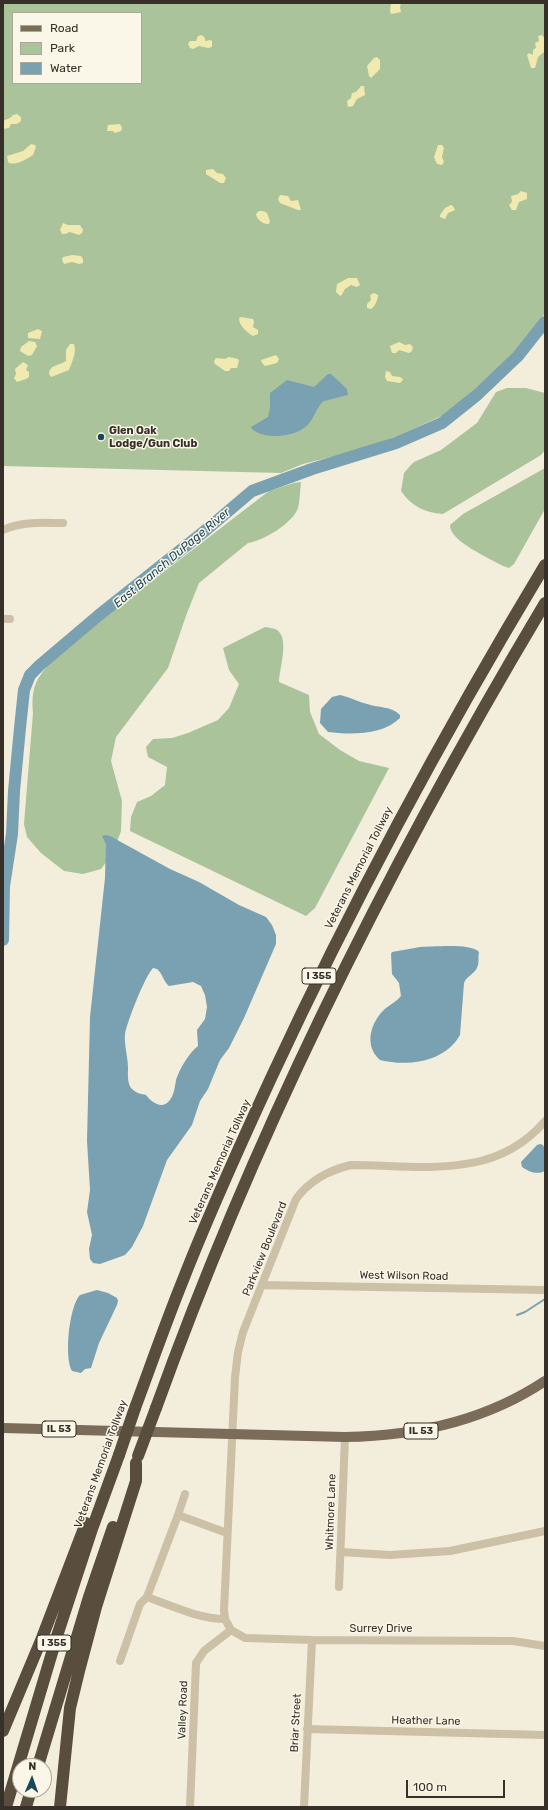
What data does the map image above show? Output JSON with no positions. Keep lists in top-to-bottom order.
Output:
{
  "streets": {
    "highway": ["Veterans Memorial Tollway", "I 355"],
    "main road": ["IL 53"],
    "street": [
      "Parkview Boulevard",
      "West Wilson Road",
      "Whitmore Lane",
      "Surrey Drive",
      "Valley Road",
      "Heather Lane",
      "Briar Street"
    ]
  },
  "crossings": [
    ["Parkview Boulevard", "West Wilson Road"],
    ["Parkview Boulevard", "IL 53"],
    ["IL 53", "Whitmore Lane"],
    ["Surrey Drive", "Valley Road"],
    ["Surrey Drive", "Briar Street"],
    ["Heather Lane", "Briar Street"]
  ],
  "water": ["East Branch DuPage River"],
  "places": ["Glen Oak Lodge/Gun Club"],
  "legend": ["Road", "Park", "Water"],
  "scale_bar": "100 m",
  "north": "top"
}
